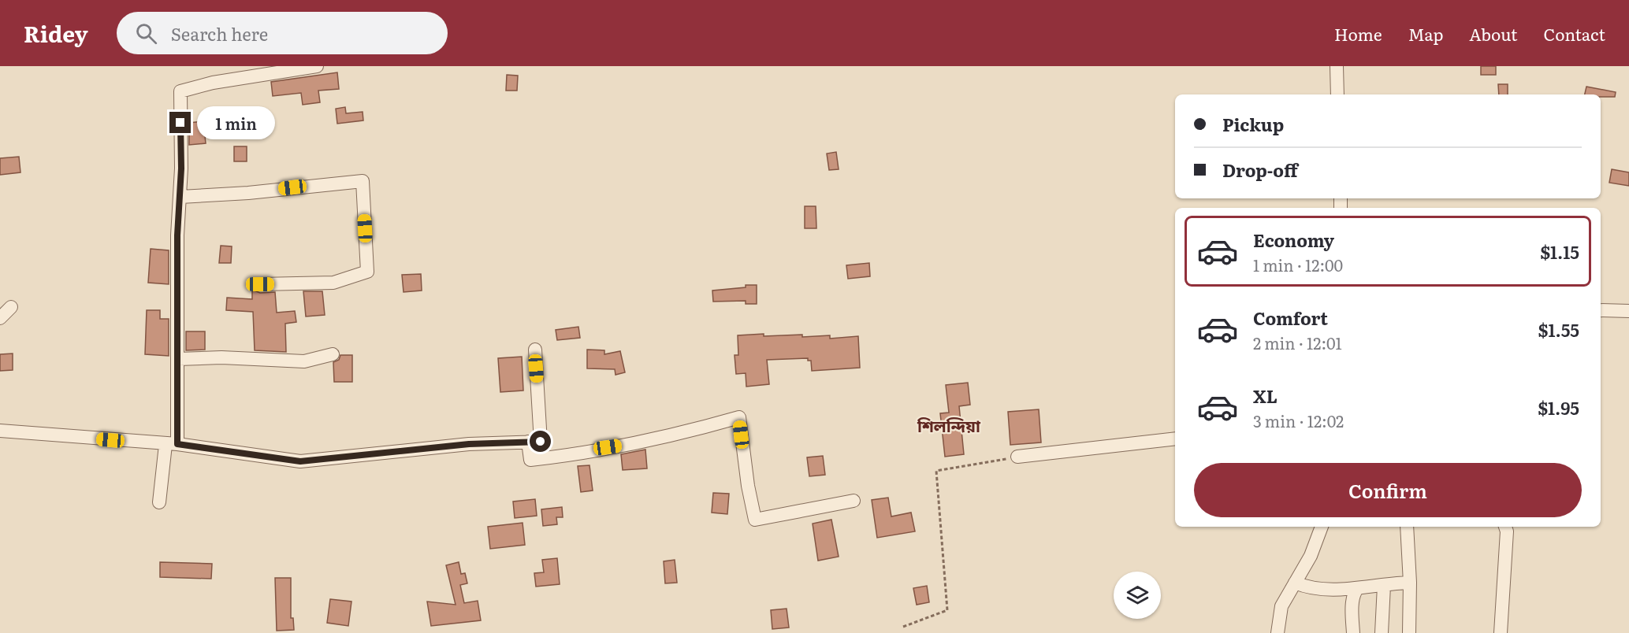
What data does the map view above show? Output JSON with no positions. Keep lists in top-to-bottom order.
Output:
{
  "districts": ["শিলন্দিয়া"],
  "page": {
    "header": "Ridey",
    "search": "Search here",
    "nav": [
      "Home",
      "Map",
      "About",
      "Contact"
    ],
    "banner": ["Pickup", "Drop-off"],
    "bubble": "1 min",
    "list": [
      {
        "name": "Economy",
        "note": "1 min · 12:00",
        "value": "$1.15"
      },
      {
        "name": "Comfort",
        "note": "2 min · 12:01",
        "value": "$1.55"
      },
      {
        "name": "XL",
        "note": "3 min · 12:02",
        "value": "$1.95"
      }
    ],
    "buttons": "Confirm"
  }
}
